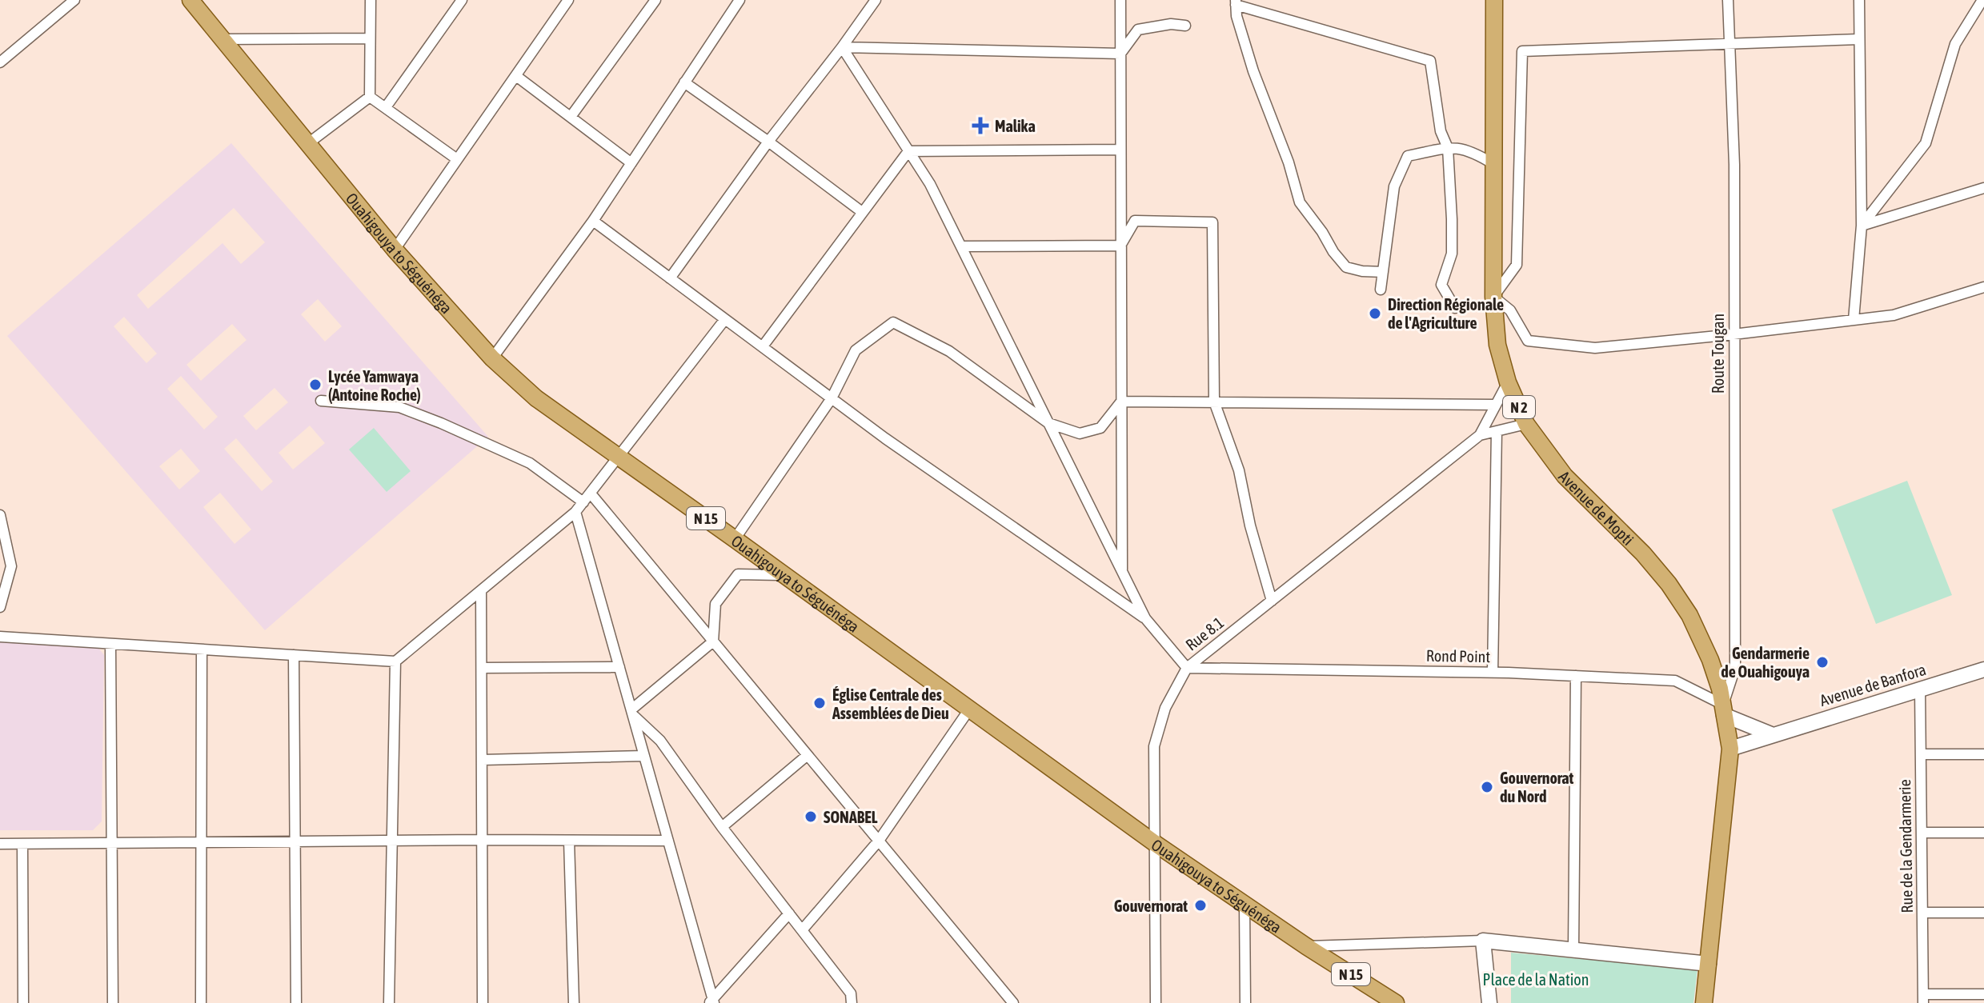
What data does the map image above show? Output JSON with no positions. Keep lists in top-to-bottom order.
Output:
{
  "streets": {
    "main road": [
      "Ouahigouya to Séguénéga",
      "N 2",
      "Avenue de Mopti",
      "N 15",
      "Avenue de Banfora"
    ],
    "street": [
      "Route Tougan",
      "Rue 8.1",
      "Rond Point",
      "Rue de la Gendarmerie"
    ]
  },
  "crossings": [
    ["Ouahigouya to Séguénéga", "Rue 8.1"],
    ["Route Tougan", "Avenue de Mopti"],
    ["Route Tougan", "Rond Point"],
    ["Avenue de Mopti", "Rue 8.1"],
    ["Avenue de Mopti", "Rond Point"],
    ["Avenue de Mopti", "Avenue de Banfora"],
    ["Rue 8.1", "Rond Point"],
    ["Avenue de Banfora", "Rue de la Gendarmerie"]
  ],
  "parks": ["Place de la Nation"],
  "places": {
    "health": ["Malika"],
    "other": [
      "Direction Régionale de l'Agriculture",
      "Lycée Yamwaya (Antoine Roche)",
      "Gendarmerie de Ouahigouya",
      "Église Centrale des Assemblées de Dieu",
      "Gouvernorat du Nord",
      "SONABEL",
      "Gouvernorat"
    ]
  }
}
